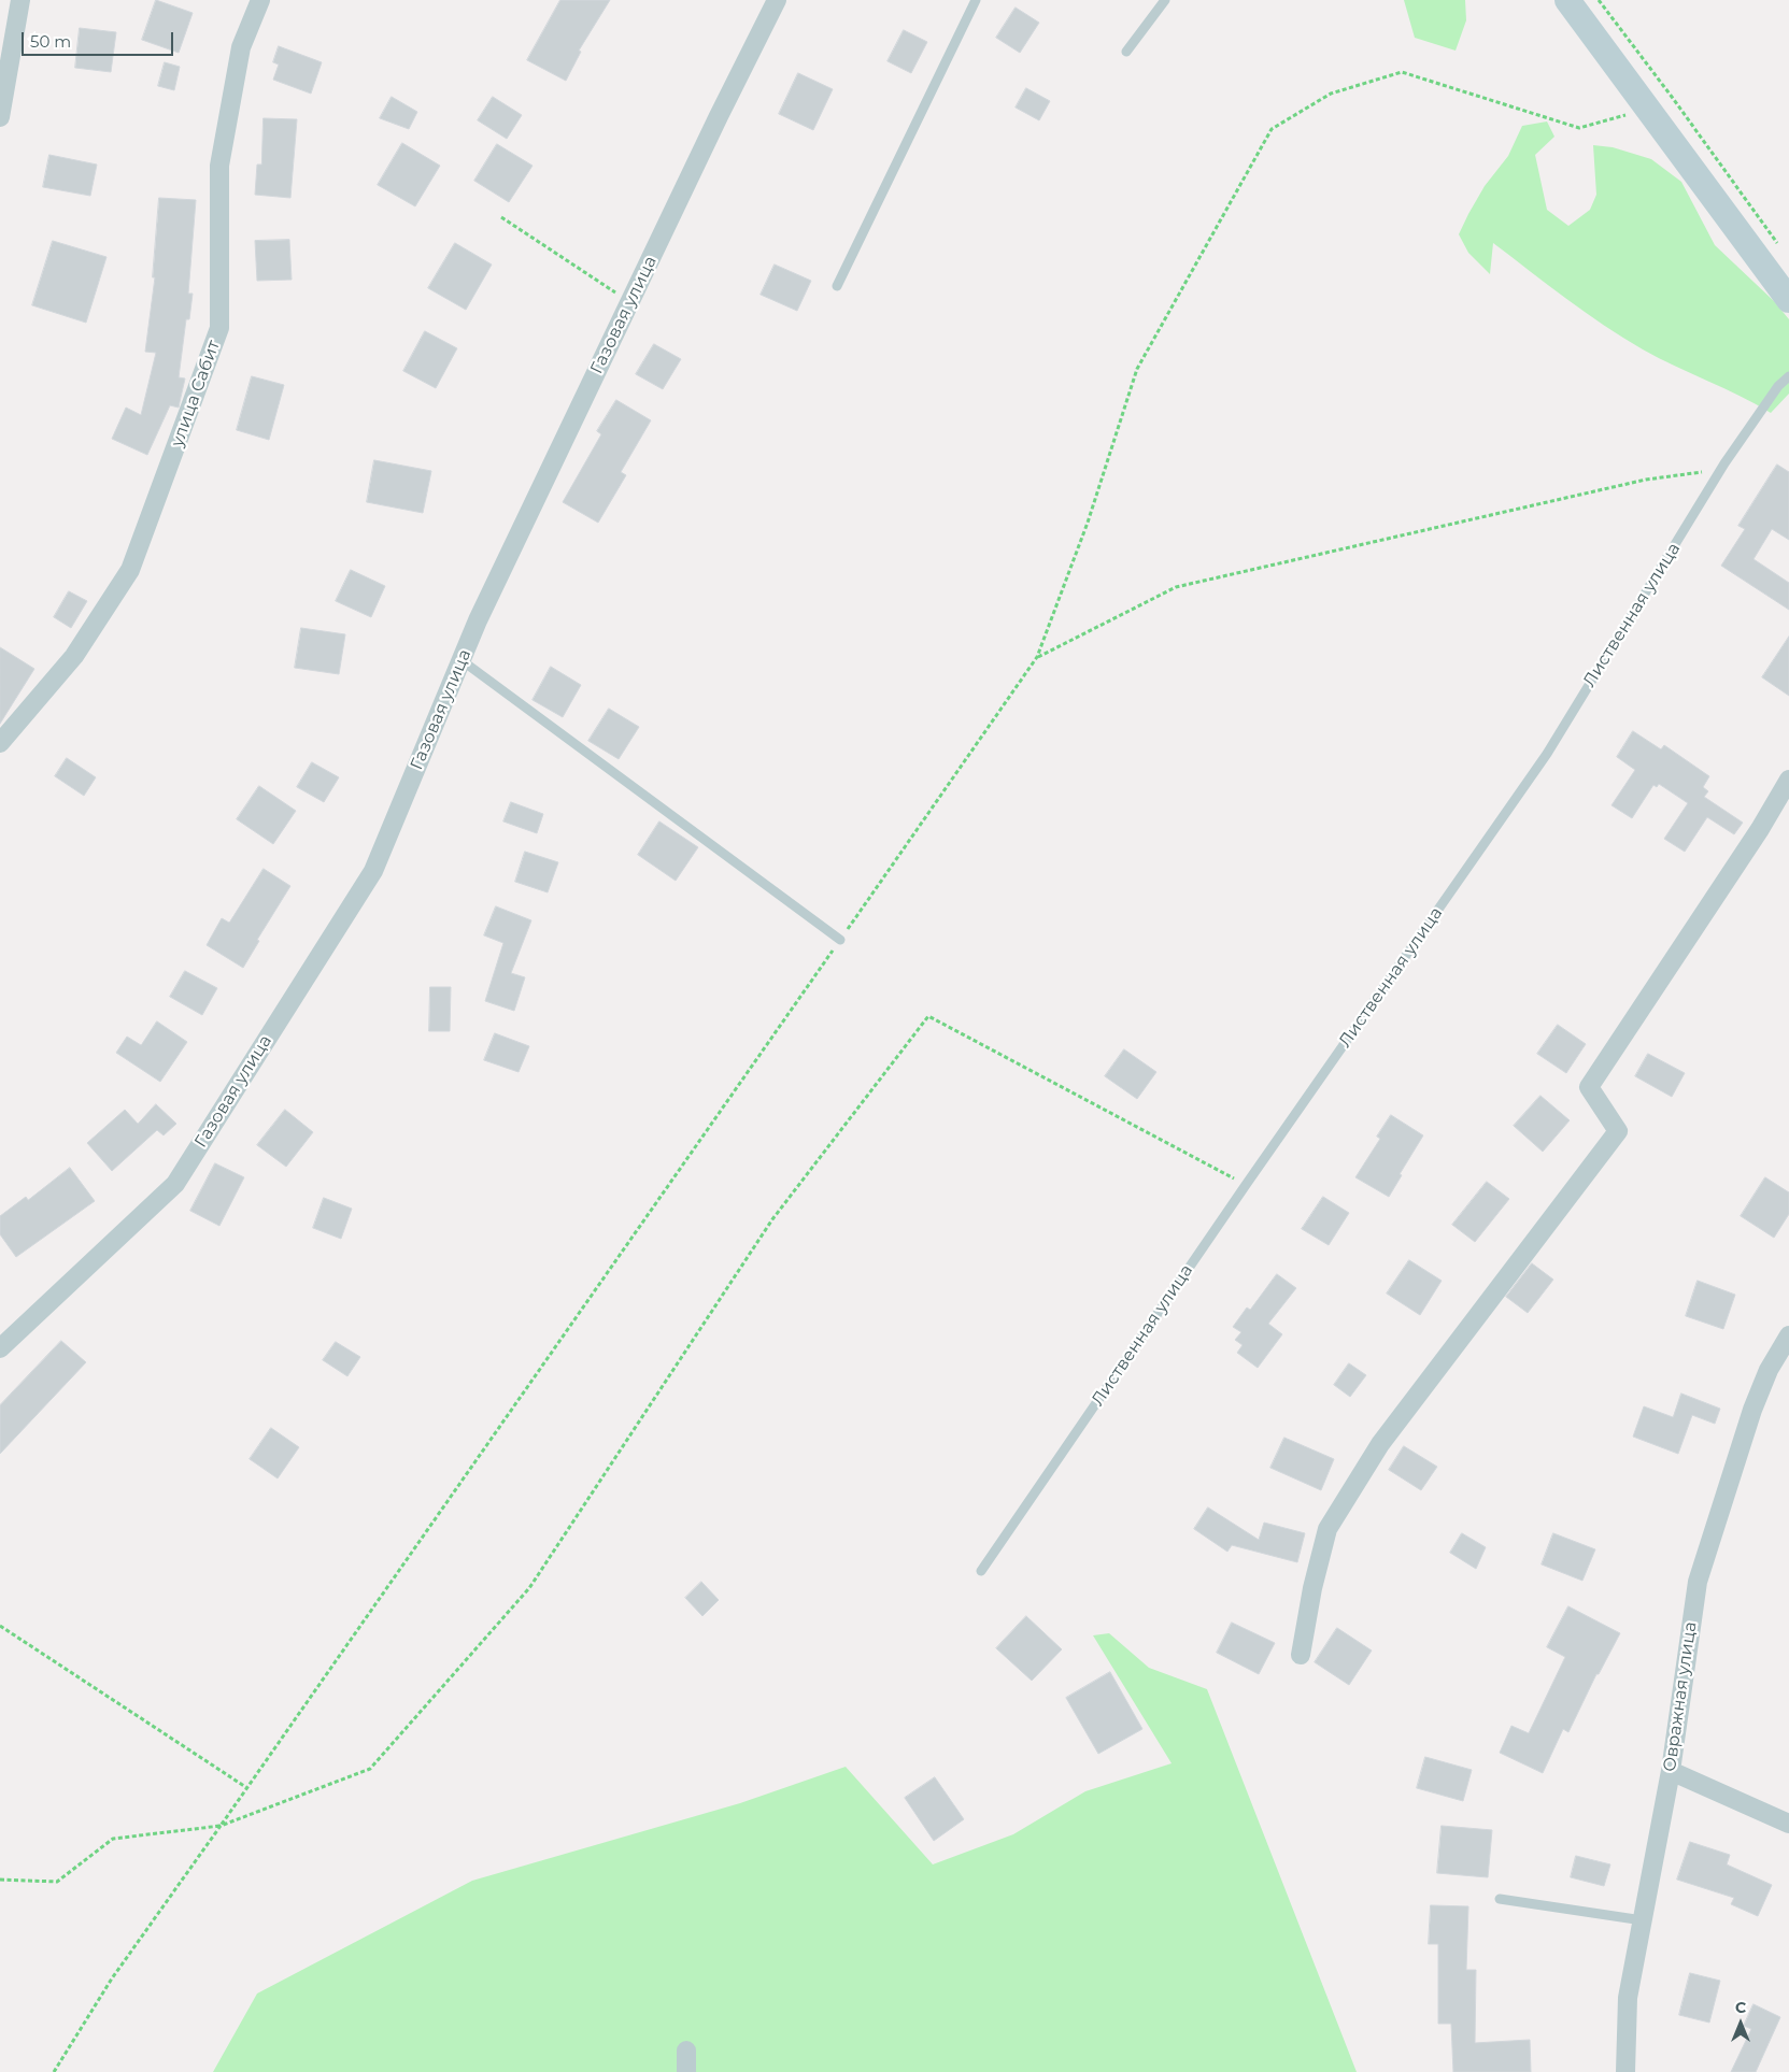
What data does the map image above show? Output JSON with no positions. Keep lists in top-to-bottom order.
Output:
{
  "streets": {
    "street": ["Газовая улица", "улица Сабит", "Овражная улица"],
    "lane": ["Лиственная улица"]
  },
  "scale_bar": "50 m",
  "north": "top"
}
